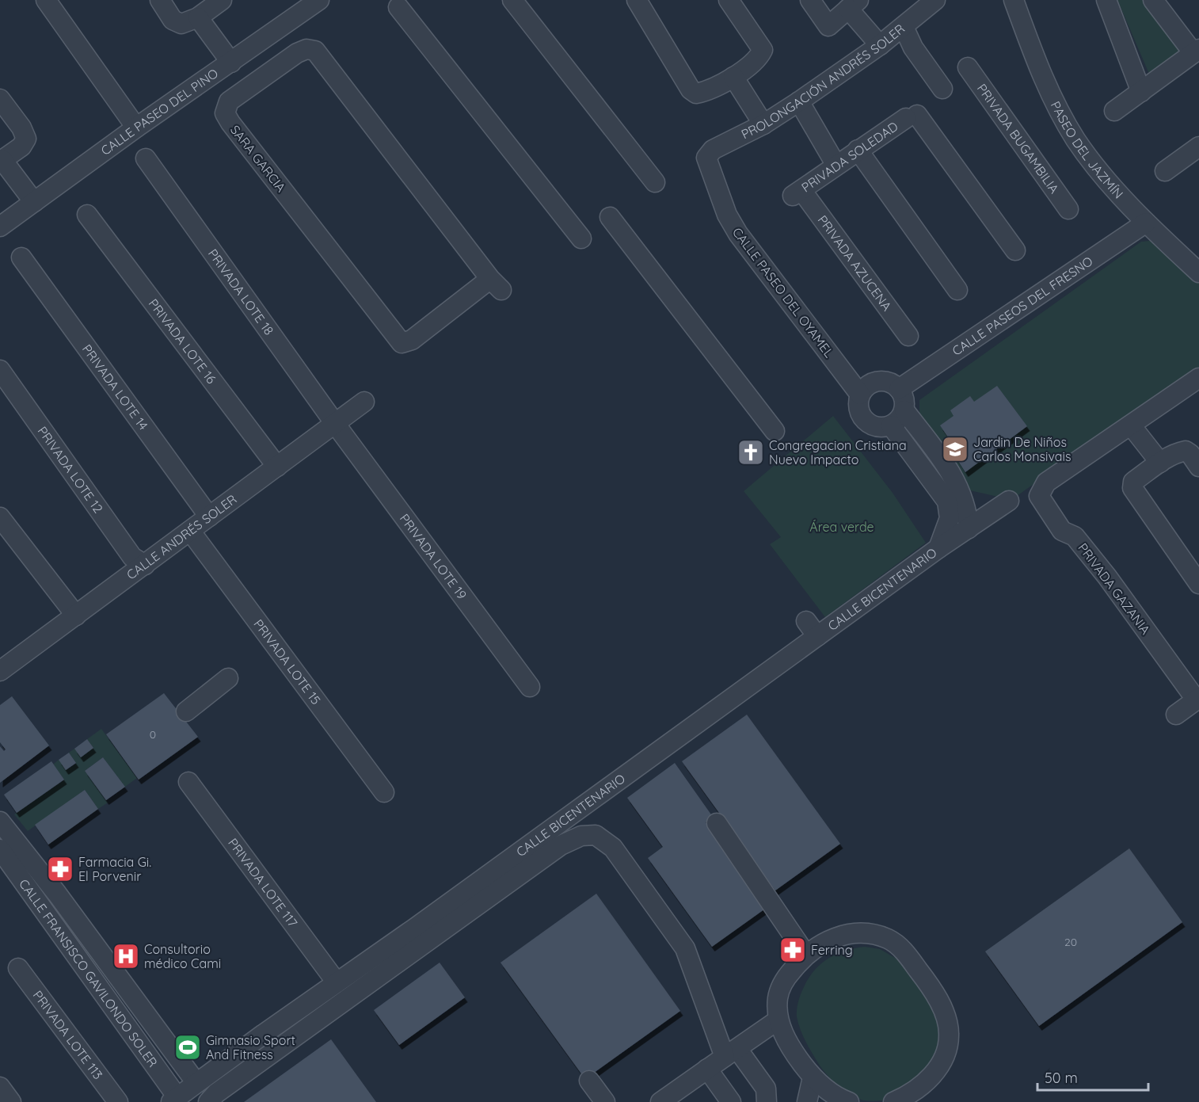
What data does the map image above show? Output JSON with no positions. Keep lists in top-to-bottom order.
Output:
{
  "streets": {
    "street": [
      "PROLONGACIÓN ANDRÉS SOLER",
      "CALLE PASEO DEL PINO",
      "PRIVADA BUGAMBILIA",
      "PASEO DEL JAZMÍN",
      "PRIVADA SOLEDAD",
      "SARA GARCIA",
      "PRIVADA AZUCENA",
      "PRIVADA LOTE 18",
      "CALLE PASEO DEL OYAMEL",
      "CALLE PASEOS DEL FRESNO",
      "PRIVADA LOTE 16",
      "PRIVADA LOTE 14",
      "PRIVADA LOTE 12",
      "CALLE ANDRÉS SOLER",
      "PRIVADA LOTE 19",
      "PRIVADA GAZANIA",
      "CALLE BICENTENARIO",
      "PRIVADA LOTE 15",
      "PRIVADA LOTE 117",
      "CALLE FRANSISCO GAVILONDO SOLER",
      "PRIVADA LOTE 113"
    ]
  },
  "crossings": [
    ["PROLONGACIÓN ANDRÉS SOLER", "CALLE PASEO DEL OYAMEL"],
    ["PASEO DEL JAZMÍN", "CALLE PASEOS DEL FRESNO"],
    ["PRIVADA SOLEDAD", "PRIVADA AZUCENA"],
    ["PRIVADA LOTE 18", "CALLE ANDRÉS SOLER"],
    ["PRIVADA LOTE 18", "PRIVADA LOTE 19"],
    ["CALLE PASEO DEL OYAMEL", "CALLE PASEOS DEL FRESNO"],
    ["PRIVADA LOTE 16", "CALLE ANDRÉS SOLER"],
    ["PRIVADA LOTE 14", "CALLE ANDRÉS SOLER"],
    ["PRIVADA LOTE 12", "CALLE ANDRÉS SOLER"],
    ["CALLE ANDRÉS SOLER", "PRIVADA LOTE 19"],
    ["CALLE ANDRÉS SOLER", "PRIVADA LOTE 15"],
    ["CALLE BICENTENARIO", "PRIVADA LOTE 117"],
    ["CALLE BICENTENARIO", "CALLE FRANSISCO GAVILONDO SOLER"]
  ],
  "parks": ["Área verde"],
  "places": {
    "school or university": ["Jardin De Niños Carlos Monsivais"],
    "church": ["Congregacion Cristiana Nuevo Impacto"],
    "pharmacy": ["Farmacia Gi. El Porvenir", "Ferring"],
    "hospital": ["Consultorio médico Cami"],
    "sports": ["Gimnasio Sport And Fitness"]
  },
  "house_numbers": ["0", "20"],
  "scale_bar": "50 m"
}
